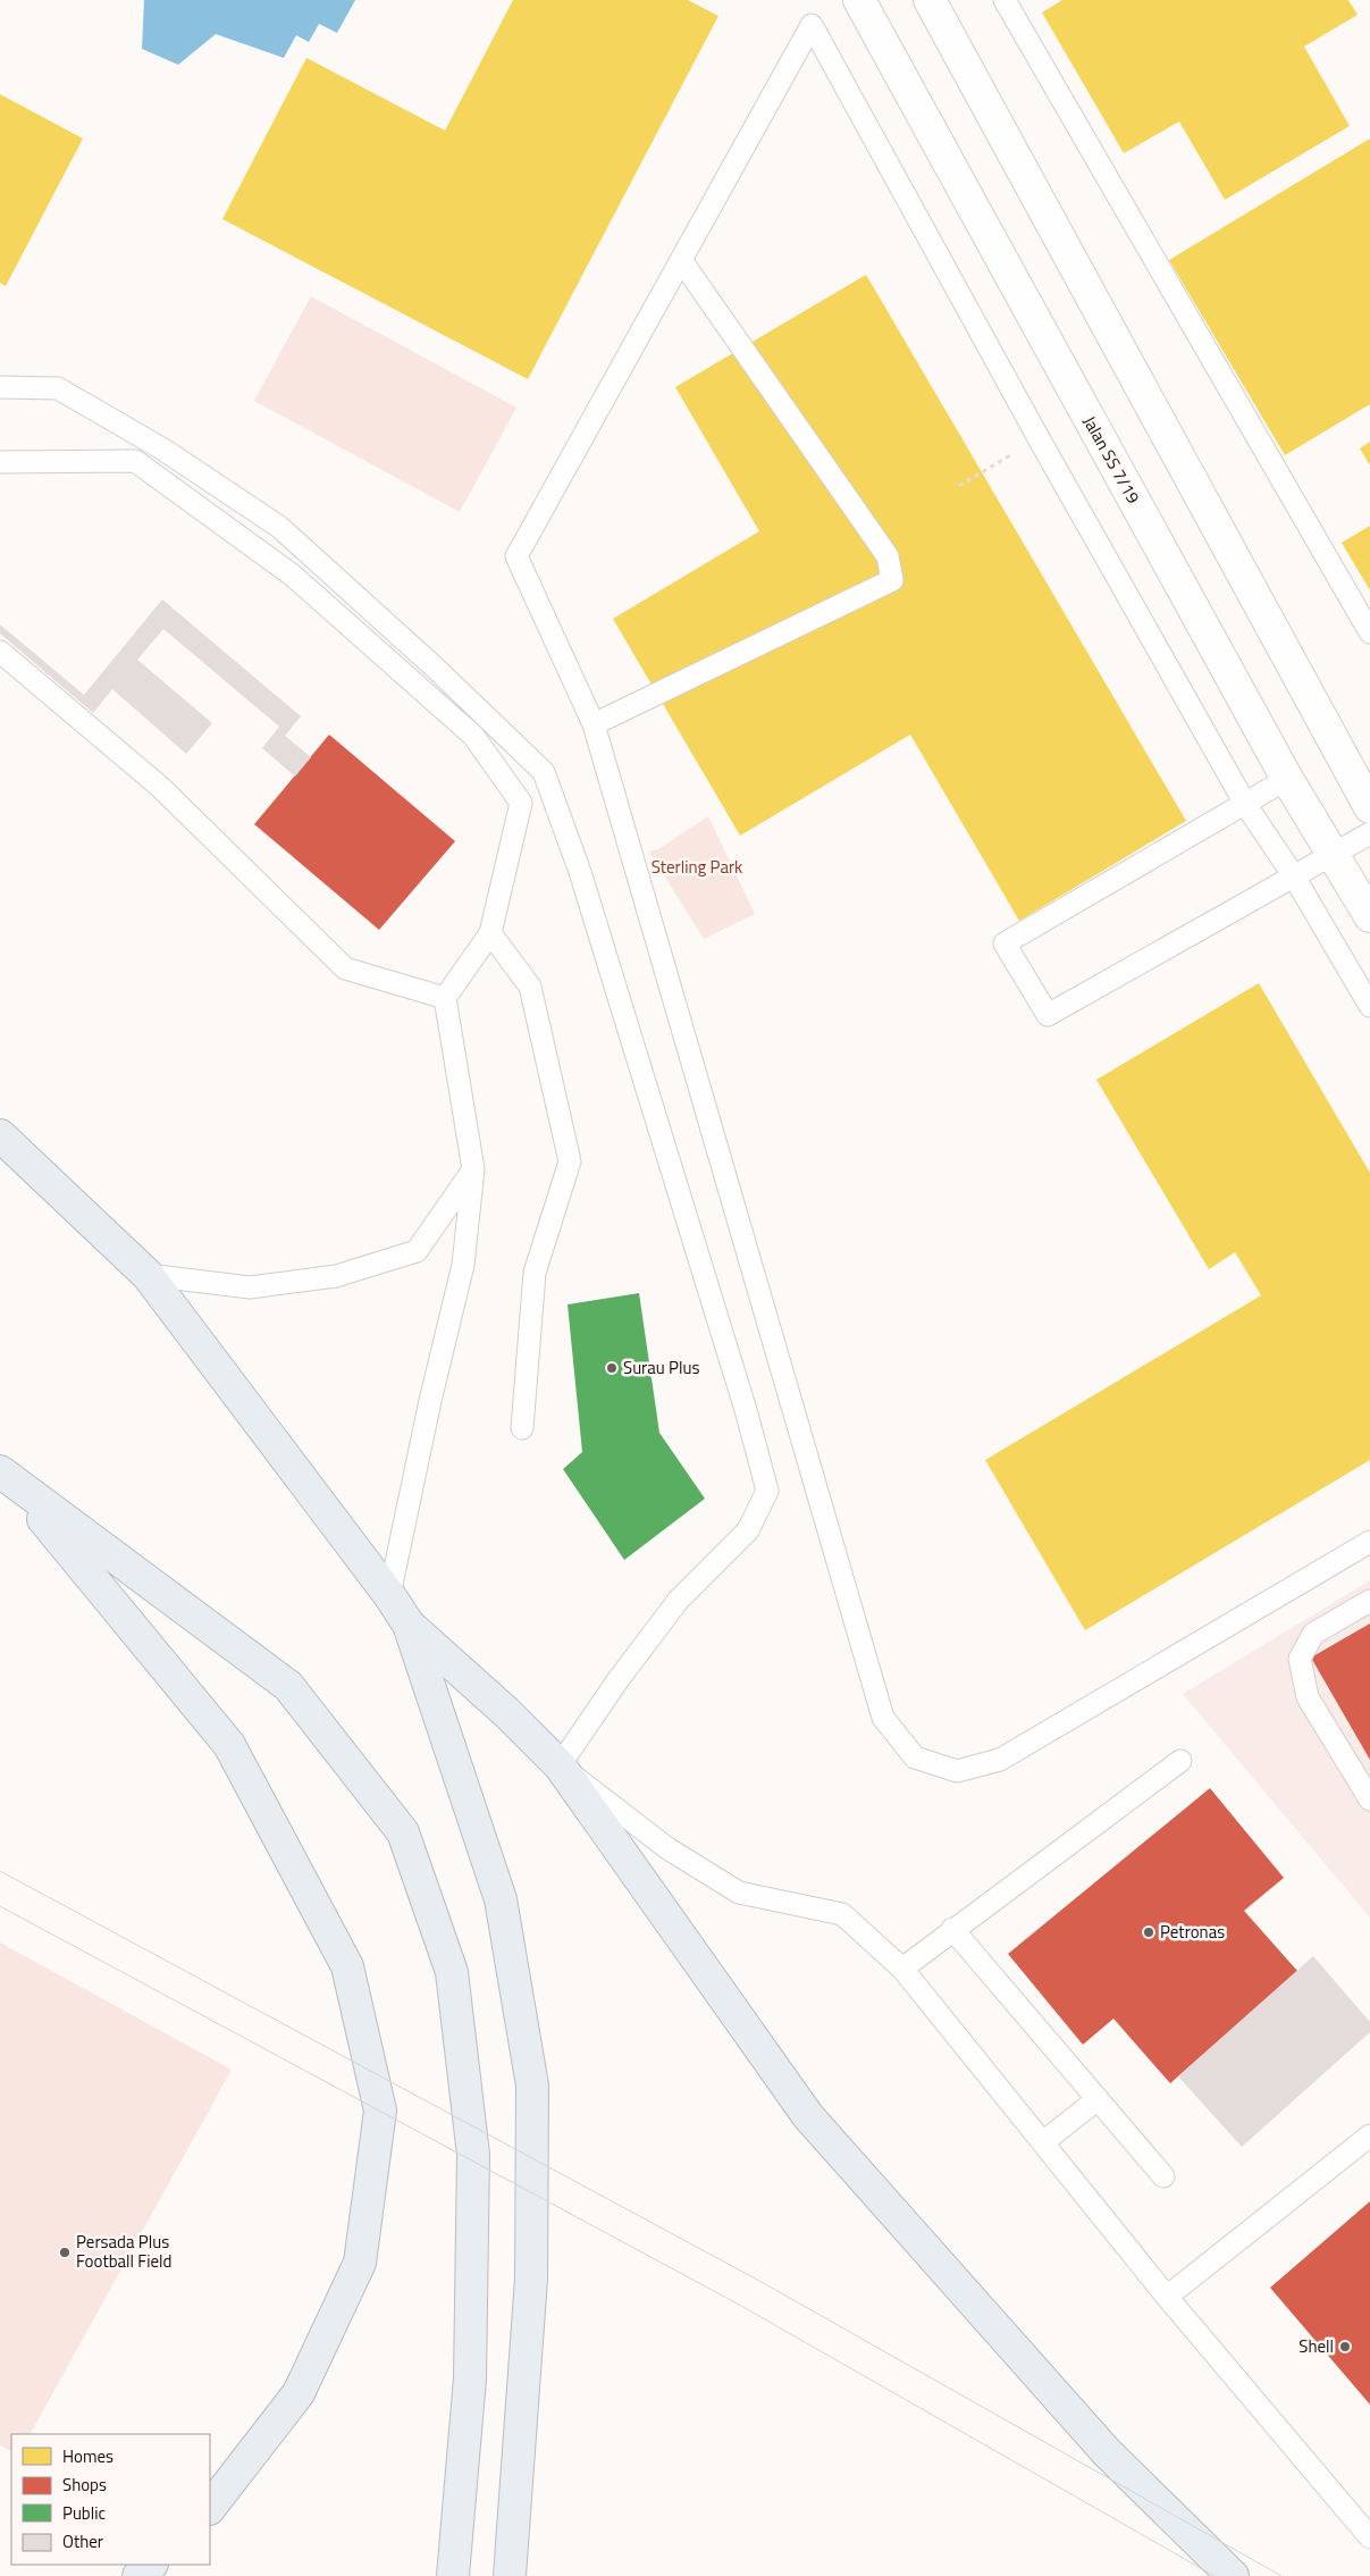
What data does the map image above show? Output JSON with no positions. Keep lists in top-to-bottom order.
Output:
{
  "streets": {
    "street": ["Jalan SS 7/19"]
  },
  "parks": ["Sterling Park"],
  "places": [
    "Surau Plus",
    "Petronas",
    "Persada Plus Football Field",
    "Shell"
  ],
  "legend": [
    "Homes",
    "Shops",
    "Public",
    "Other"
  ]
}
